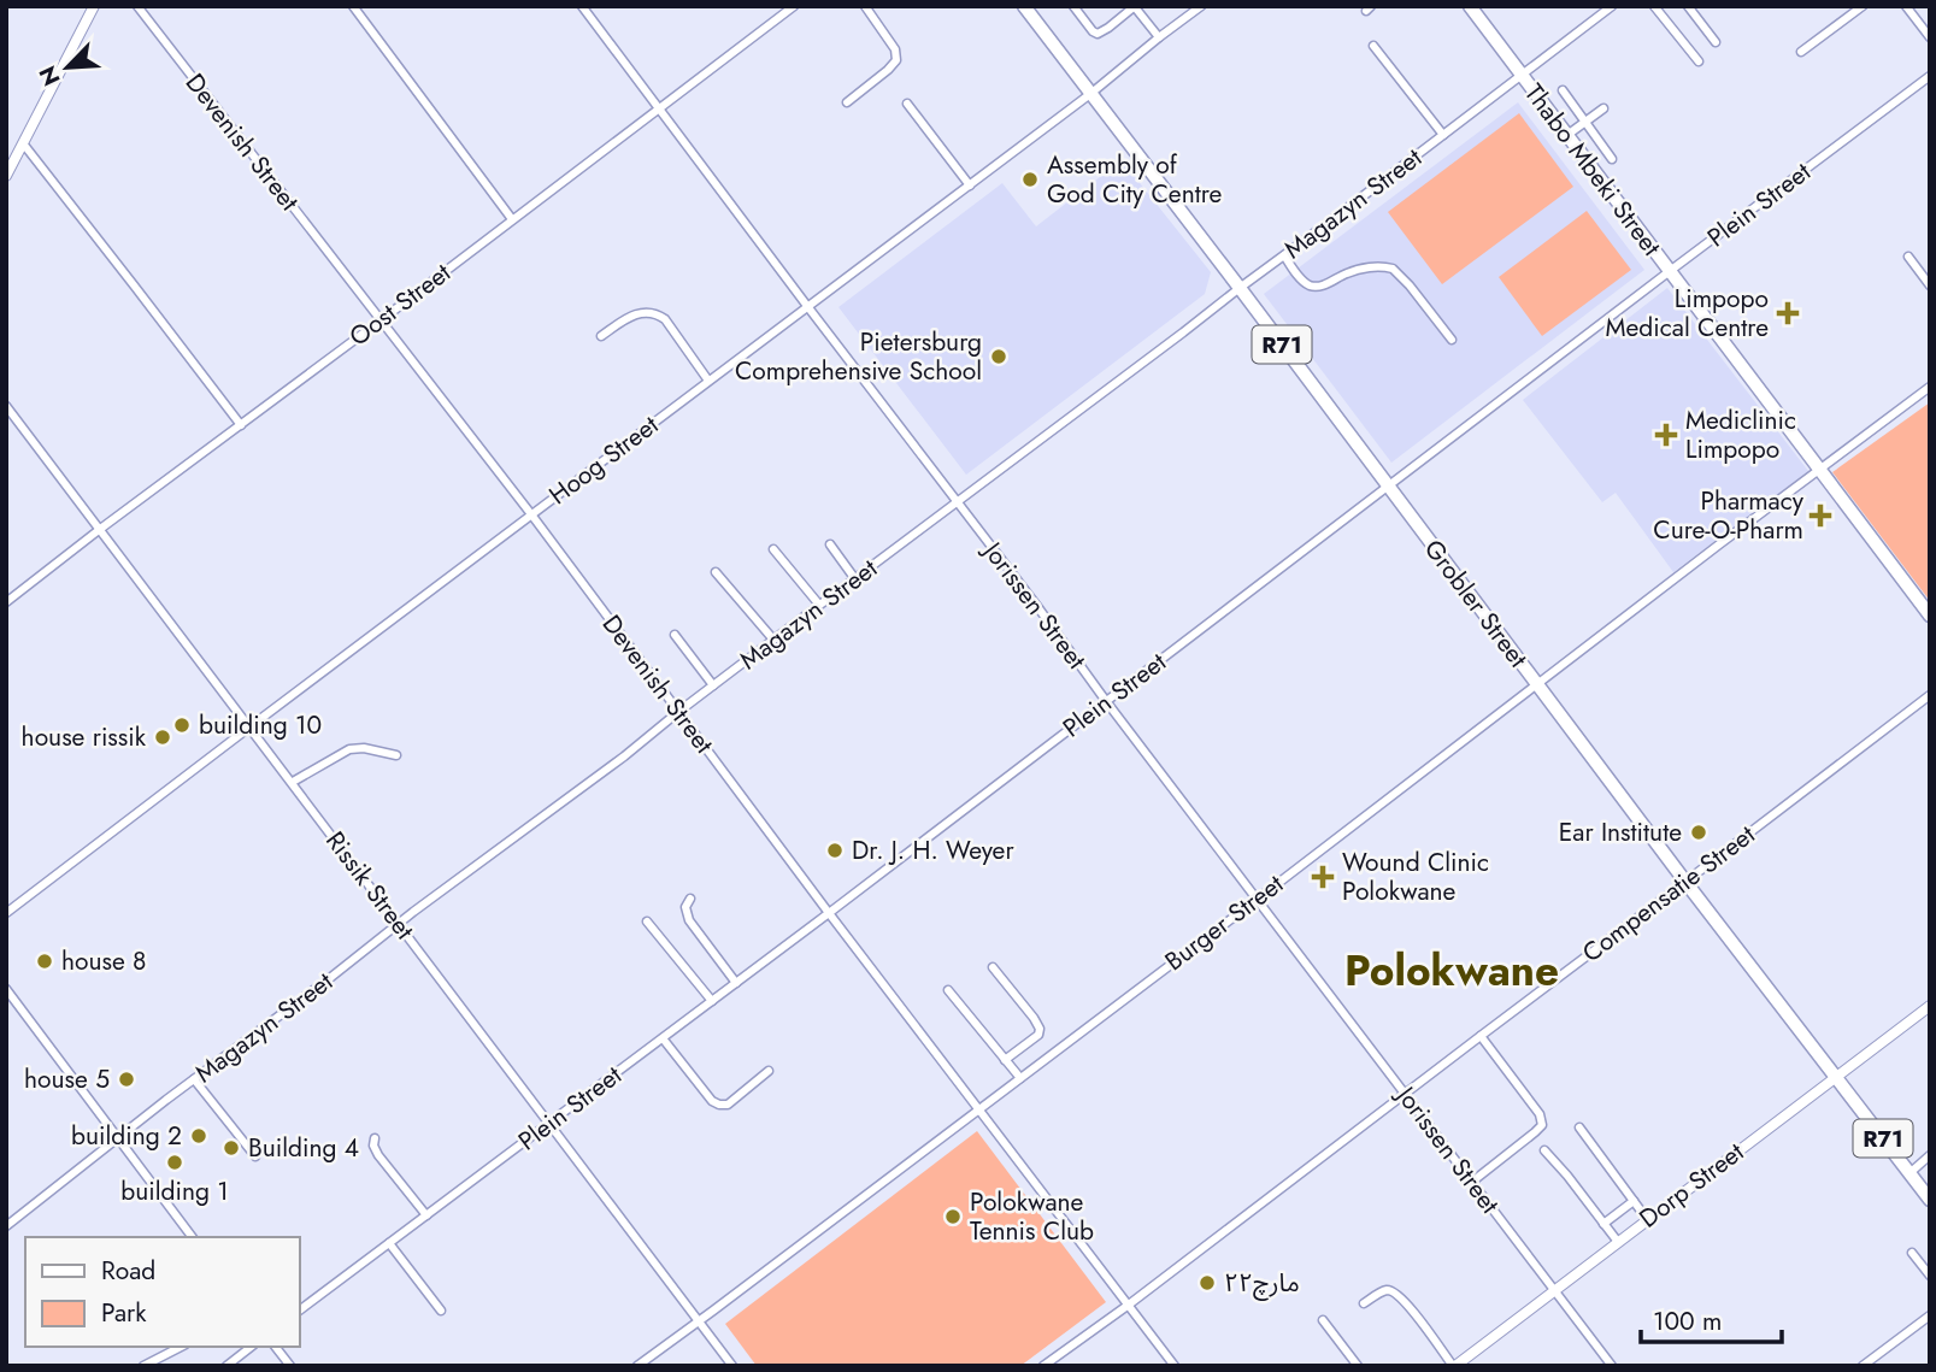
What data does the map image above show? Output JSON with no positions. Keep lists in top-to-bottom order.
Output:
{
  "streets": {
    "main road": ["Thabo Mbeki Street", "R71", "Grobler Street"],
    "street": [
      "Devenish Street",
      "Magazyn Street",
      "Plein Street",
      "Oost Street",
      "Hoog Street",
      "Jorissen Street",
      "Rissik Street",
      "Compensatie Street",
      "Burger Street",
      "Dorp Street"
    ]
  },
  "crossings": [
    ["Devenish Street", "Magazyn Street"],
    ["Devenish Street", "Plein Street"],
    ["Devenish Street", "Oost Street"],
    ["Devenish Street", "Hoog Street"],
    ["Devenish Street", "Compensatie Street"],
    ["Devenish Street", "Burger Street"],
    ["Thabo Mbeki Street", "Magazyn Street"],
    ["Thabo Mbeki Street", "Plein Street"],
    ["Thabo Mbeki Street", "Burger Street"],
    ["Magazyn Street", "Grobler Street"],
    ["Magazyn Street", "Jorissen Street"],
    ["Magazyn Street", "Rissik Street"],
    ["Plein Street", "Grobler Street"],
    ["Plein Street", "Jorissen Street"],
    ["Plein Street", "Rissik Street"],
    ["Oost Street", "Jorissen Street"],
    ["Oost Street", "Rissik Street"],
    ["Hoog Street", "Grobler Street"],
    ["Hoog Street", "Jorissen Street"],
    ["Hoog Street", "Rissik Street"],
    ["Grobler Street", "Compensatie Street"],
    ["Grobler Street", "Burger Street"],
    ["Grobler Street", "Dorp Street"],
    ["Jorissen Street", "Compensatie Street"],
    ["Jorissen Street", "Burger Street"],
    ["Jorissen Street", "Dorp Street"],
    ["Rissik Street", "Burger Street"]
  ],
  "districts": ["Polokwane"],
  "places": {
    "other": [
      "Assembly of God City Centre",
      "Pietersburg Comprehensive School",
      "building 10",
      "house rissik",
      "Ear Institute",
      "Dr. J. H. Weyer",
      "house 8",
      "house 5",
      "building 2",
      "Building 4",
      "building 1",
      "Polokwane Tennis Club",
      "۲۲مارچ"
    ],
    "health": [
      "Limpopo Medical Centre",
      "Mediclinic Limpopo",
      "Pharmacy Cure-O-Pharm",
      "Wound Clinic Polokwane"
    ]
  },
  "legend": ["Road", "Park"],
  "scale_bar": "100 m",
  "north": "bottom left"
}
